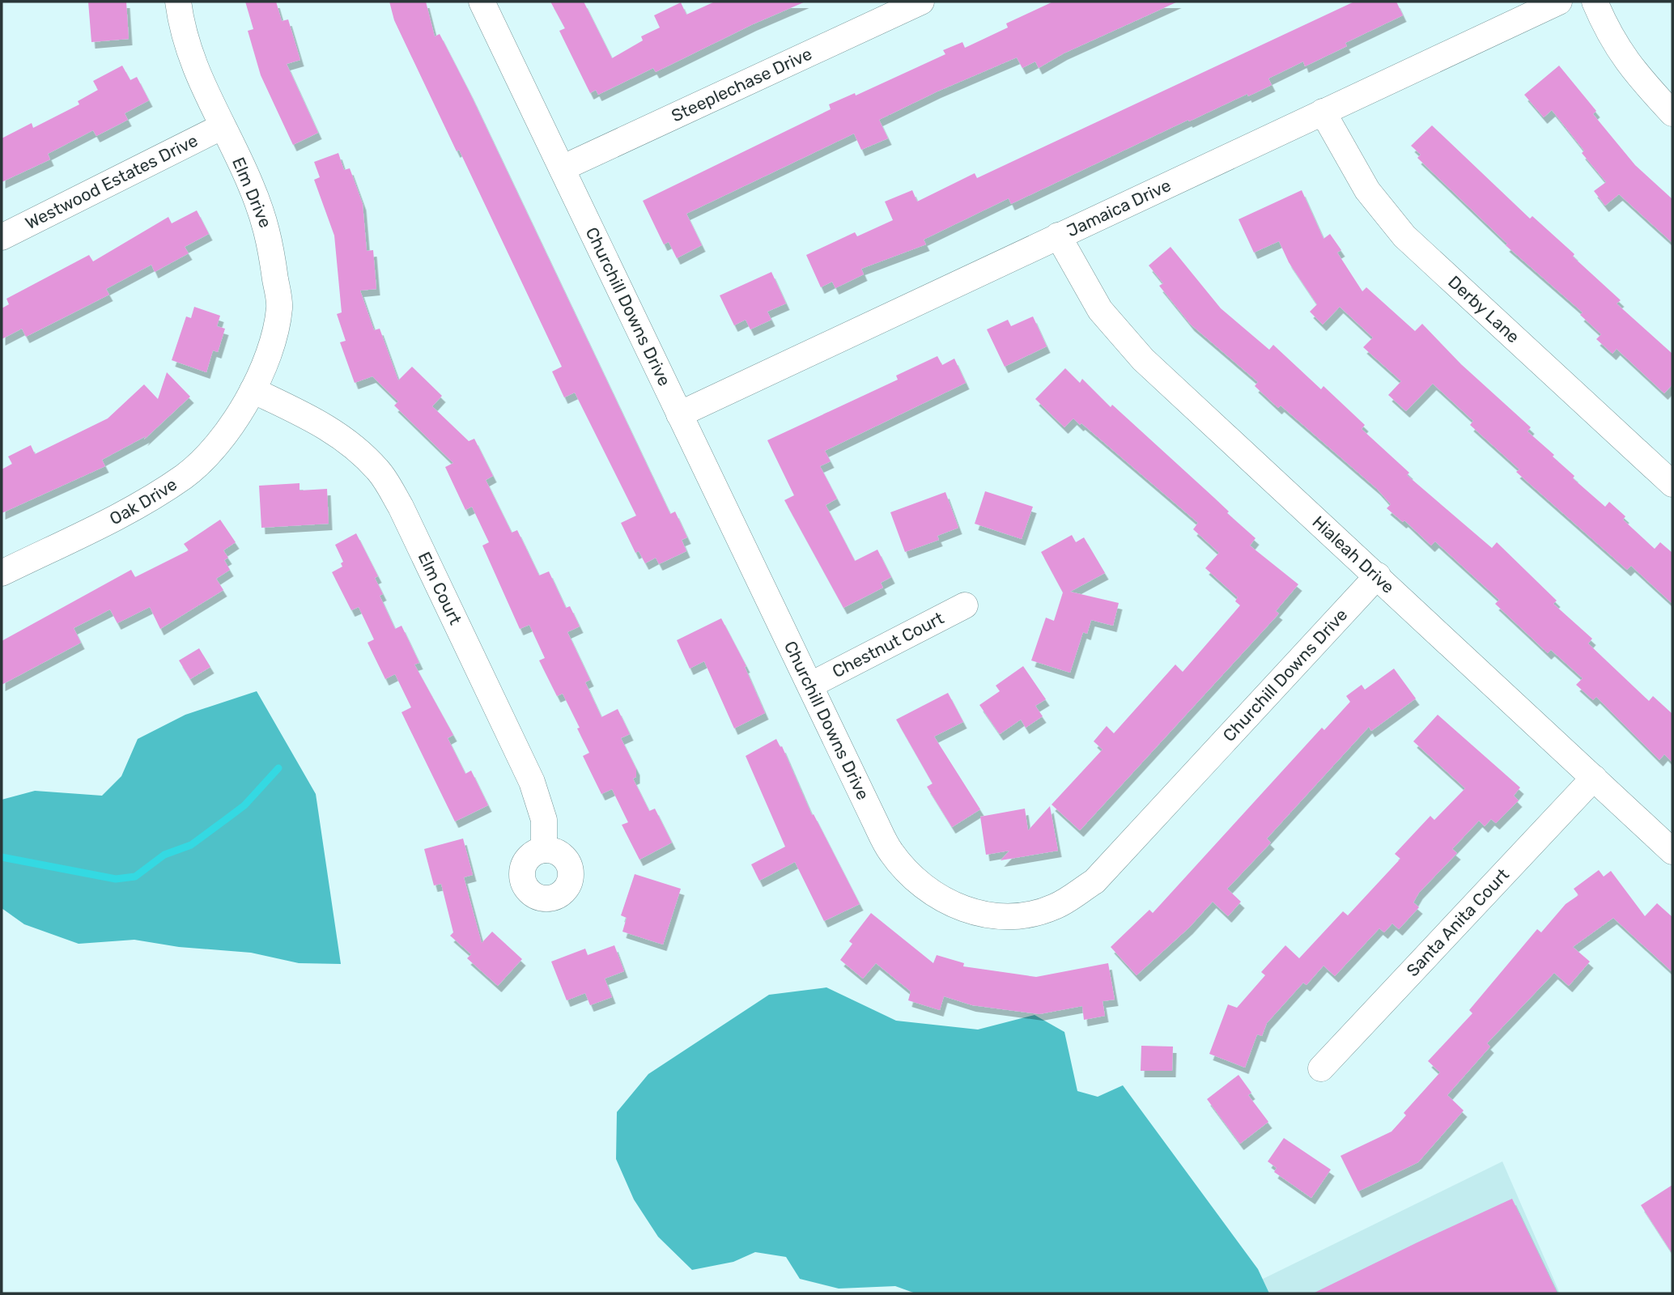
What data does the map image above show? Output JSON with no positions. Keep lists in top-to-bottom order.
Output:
{
  "streets": {
    "street": [
      "Steeplechase Drive",
      "Westwood Estates Drive",
      "Elm Drive",
      "Jamaica Drive",
      "Churchill Downs Drive",
      "Derby Lane",
      "Oak Drive",
      "Hialeah Drive",
      "Elm Court",
      "Chestnut Court",
      "Santa Anita Court"
    ]
  },
  "crossings": [
    ["Steeplechase Drive", "Churchill Downs Drive"],
    ["Westwood Estates Drive", "Elm Drive"],
    ["Elm Drive", "Oak Drive"],
    ["Elm Drive", "Elm Court"],
    ["Jamaica Drive", "Churchill Downs Drive"],
    ["Jamaica Drive", "Derby Lane"],
    ["Jamaica Drive", "Hialeah Drive"],
    ["Churchill Downs Drive", "Hialeah Drive"],
    ["Churchill Downs Drive", "Chestnut Court"],
    ["Oak Drive", "Elm Court"],
    ["Hialeah Drive", "Santa Anita Court"]
  ]
}
